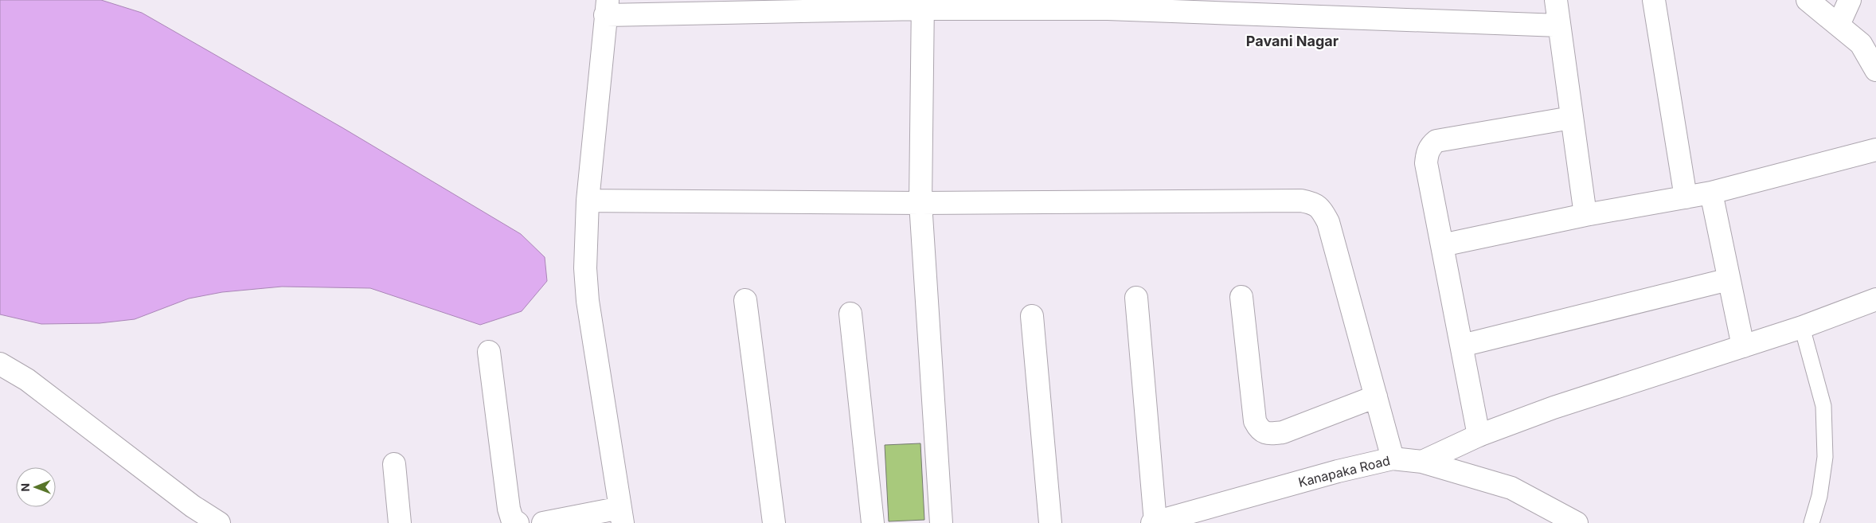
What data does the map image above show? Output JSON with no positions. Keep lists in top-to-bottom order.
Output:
{
  "streets": {
    "street": ["Kanapaka Road"]
  },
  "districts": ["Pavani Nagar"],
  "north": "left"
}
